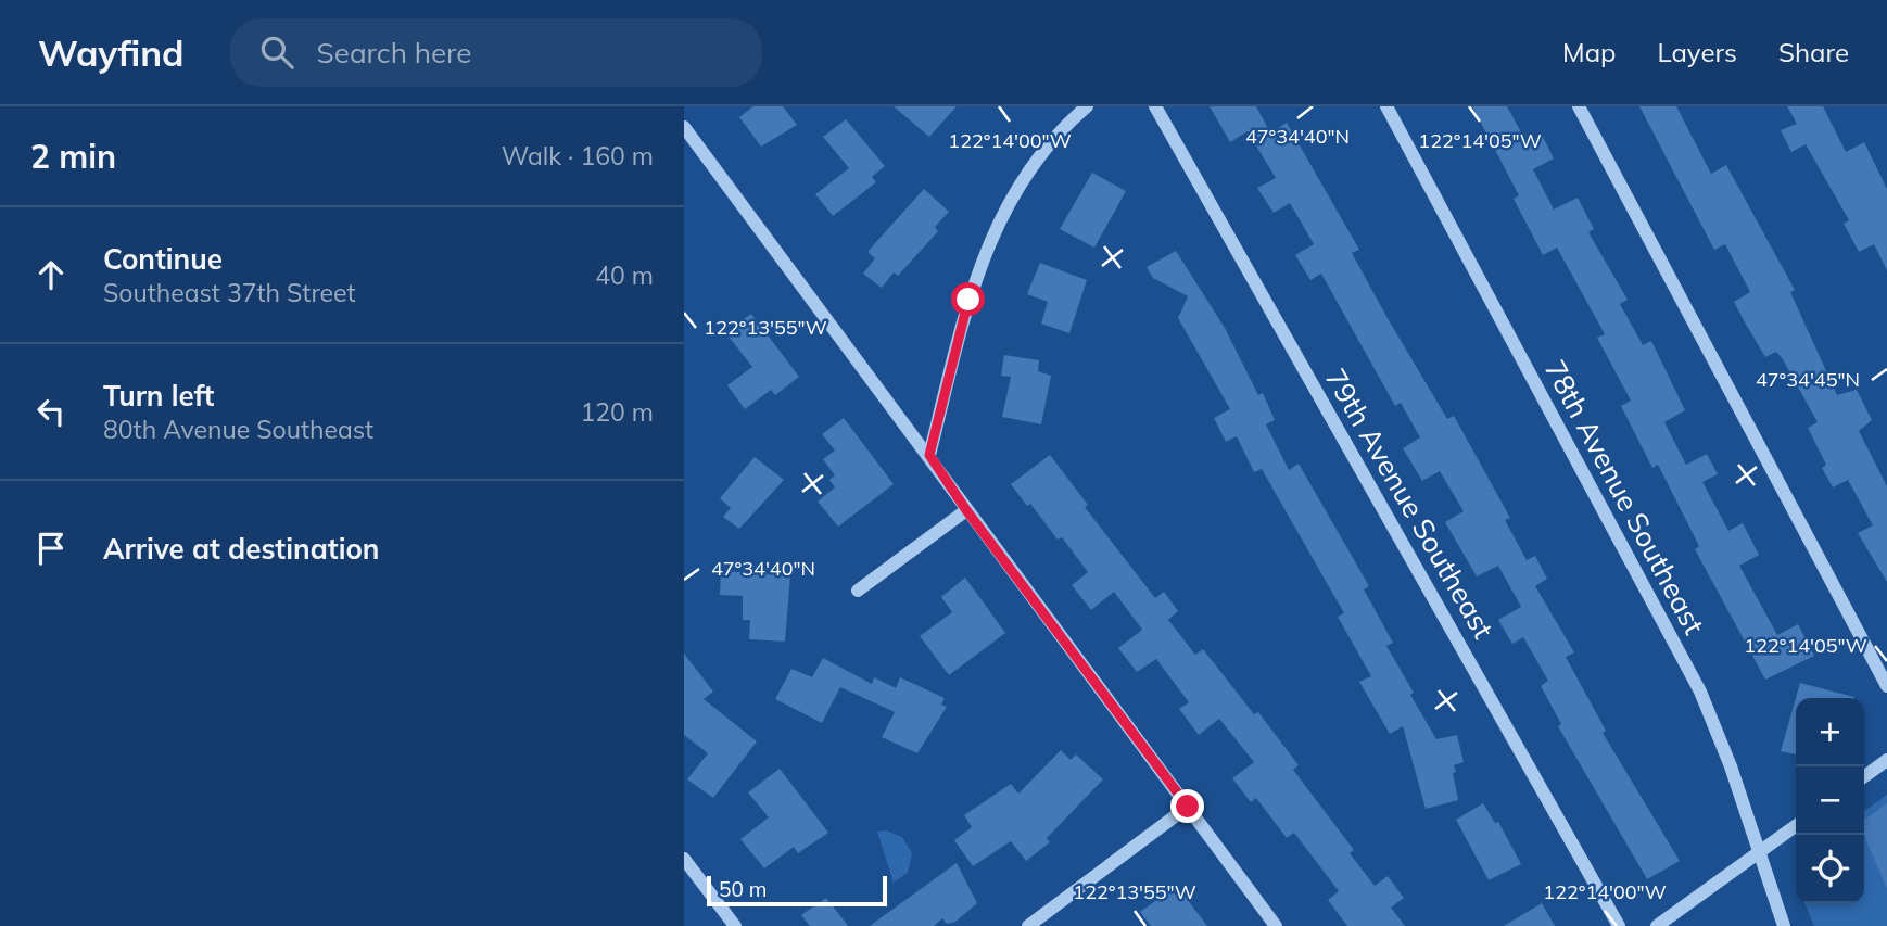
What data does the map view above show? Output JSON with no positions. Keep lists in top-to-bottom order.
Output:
{
  "streets": {
    "street": ["78th Avenue Southeast", "79th Avenue Southeast"]
  },
  "scale_bar": "50 m",
  "page": {
    "header": "Wayfind",
    "search": "Search here",
    "nav": ["Map", "Layers", "Share"],
    "heading": ["2 min", "Walk · 160 m"],
    "list": [
      ["Continue", "Southeast 37th Street", "40 m"],
      ["Turn left", "80th Avenue Southeast", "120 m"],
      "Arrive at destination"
    ],
    "map_buttons": ["+", "−"],
    "scale": "50 m"
  },
  "coordinates": [
    "47°34'40\"N",
    "122°14'00\"W",
    "122°14'05\"W",
    "122°13'55\"W",
    "47°34'45\"N"
  ]
}
